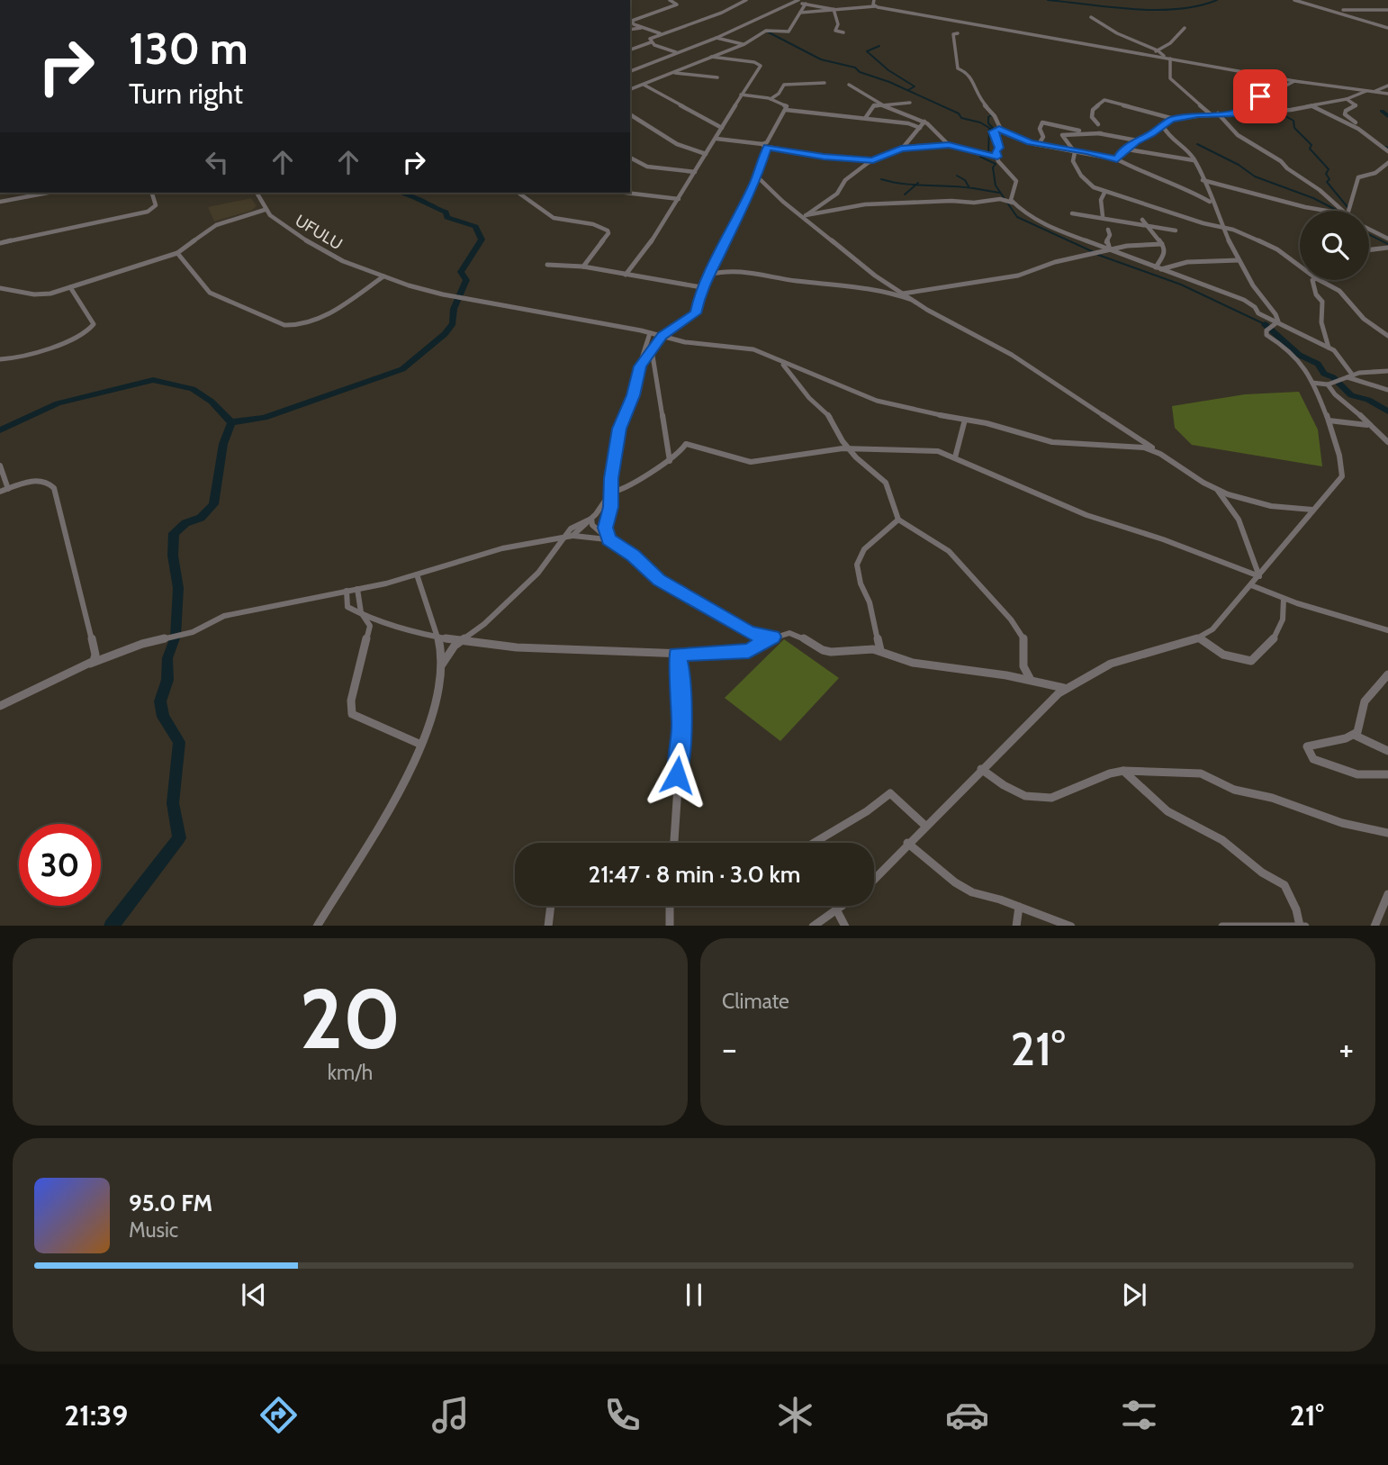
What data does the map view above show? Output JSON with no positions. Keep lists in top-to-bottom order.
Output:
{
  "streets": {
    "street": ["UFULU"]
  },
  "page": {
    "turn": ["130 m", "Turn right"],
    "limit": "30",
    "trip": "21:47 · 8 min · 3.0 km",
    "tile": [
      ["20", "km/h"],
      "Climate"
    ],
    "heat": ["−", "21°", "+"],
    "song": ["95.0 FM", "Music"],
    "tabs": ["21:39", "21°"]
  }
}
